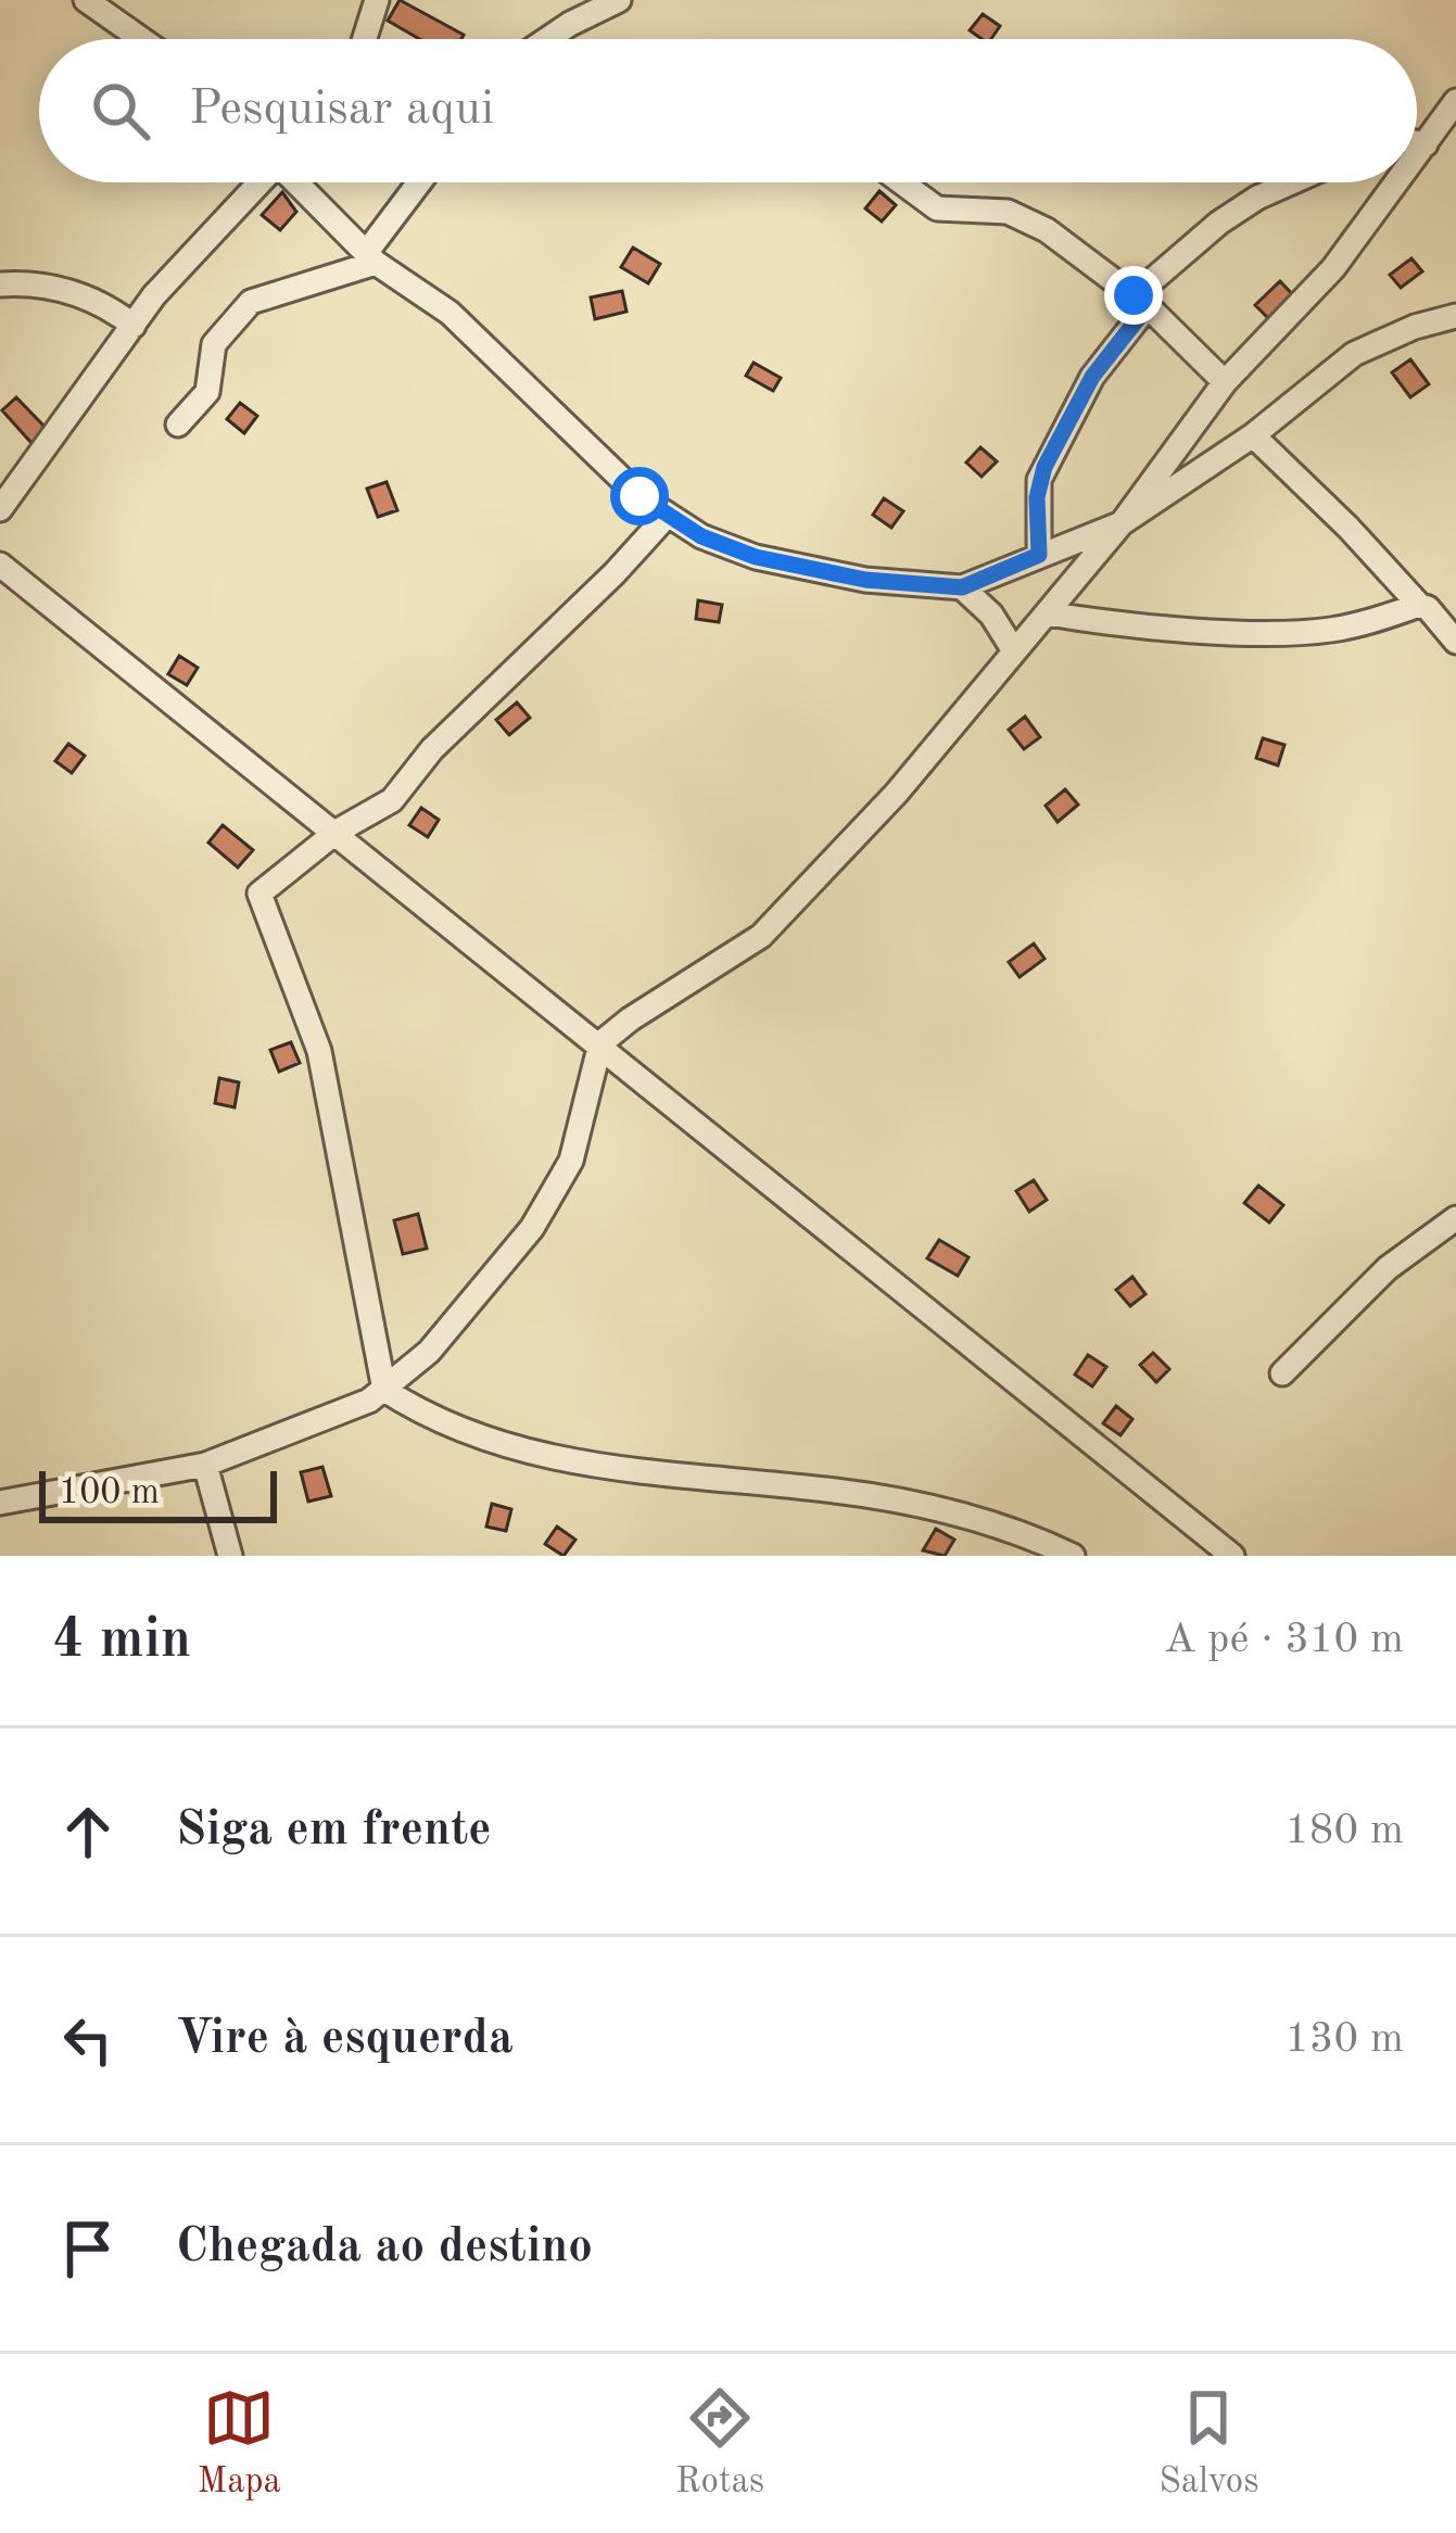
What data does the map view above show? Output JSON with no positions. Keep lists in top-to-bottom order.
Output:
{
  "scale_bar": "100 m",
  "page": {
    "search": "Pesquisar aqui",
    "scale": "100 m",
    "heading": ["4 min", "A pé · 310 m"],
    "list": [
      ["Siga em frente", "180 m"],
      ["Vire à esquerda", "130 m"],
      "Chegada ao destino"
    ],
    "nav": ["Mapa", "Rotas", "Salvos"]
  }
}
